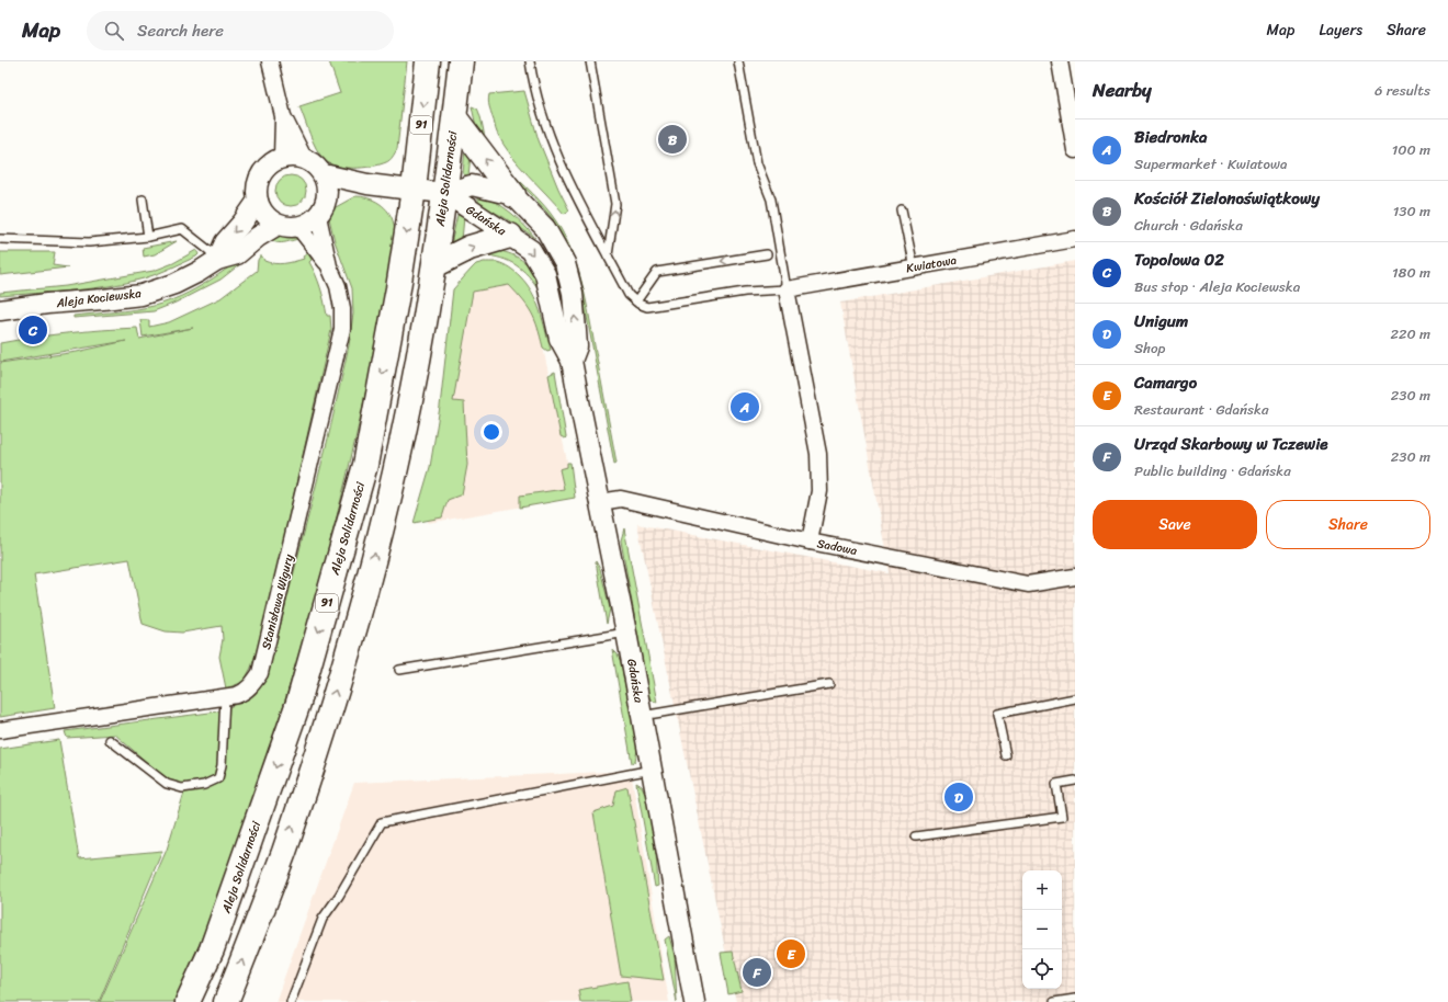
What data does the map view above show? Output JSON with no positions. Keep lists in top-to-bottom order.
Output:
{
  "streets": {
    "main road": ["91", "Aleja Solidarności"],
    "street": [
      "Gdańska",
      "Kwiatowa",
      "Aleja Kociewska",
      "Sadowa",
      "Stanisława Wigury"
    ]
  },
  "crossings": [
    ["Aleja Solidarności", "Gdańska"],
    ["Gdańska", "Sadowa"],
    ["Aleja Kociewska", "Stanisława Wigury"]
  ],
  "page": {
    "header": "Map",
    "search": "Search here",
    "nav": ["Map", "Layers", "Share"],
    "heading": ["Nearby", "6 results"],
    "list": [
      {
        "mark": "A",
        "name": "Biedronka",
        "note": "Supermarket · Kwiatowa",
        "value": "100 m"
      },
      {
        "mark": "B",
        "name": "Kościół Zielonoświątkowy",
        "note": "Church · Gdańska",
        "value": "130 m"
      },
      {
        "mark": "C",
        "name": "Topolowa 02",
        "note": "Bus stop · Aleja Kociewska",
        "value": "180 m"
      },
      {
        "mark": "D",
        "name": "Unigum",
        "note": "Shop",
        "value": "220 m"
      },
      {
        "mark": "E",
        "name": "Camargo",
        "note": "Restaurant · Gdańska",
        "value": "230 m"
      },
      {
        "mark": "F",
        "name": "Urząd Skarbowy w Tczewie",
        "note": "Public building · Gdańska",
        "value": "230 m"
      }
    ],
    "pins": [
      "B",
      "C",
      "A",
      "D",
      "E",
      "F"
    ],
    "buttons": ["Save", "Share"],
    "map_buttons": ["+", "−"]
  }
}
